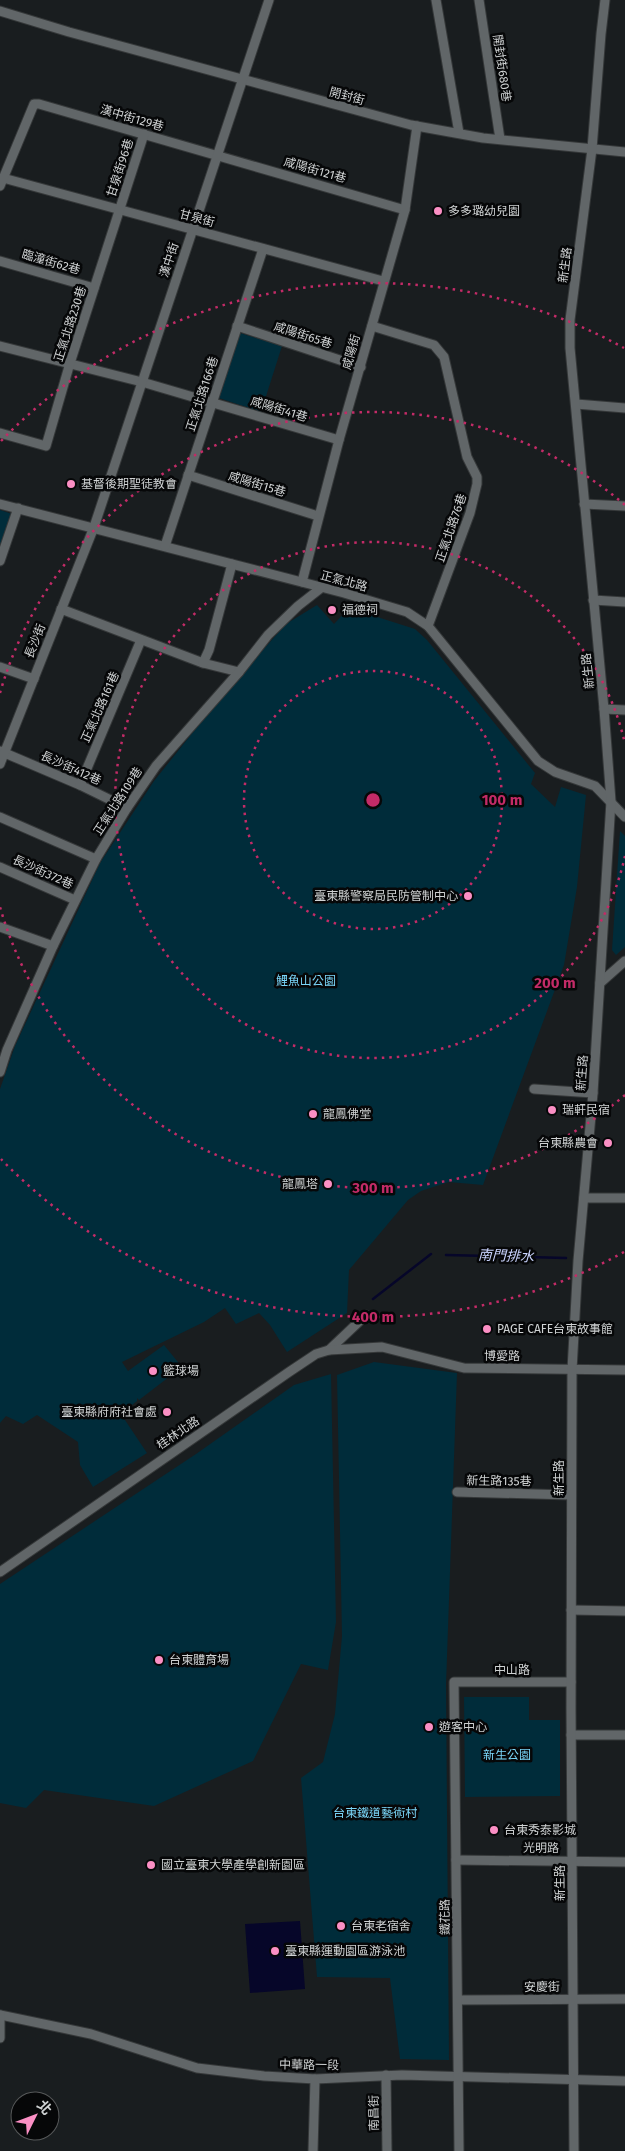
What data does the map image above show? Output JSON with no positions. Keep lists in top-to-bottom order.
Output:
{
  "streets": {
    "street": [
      "開封街680巷",
      "開封街",
      "漢中街129巷",
      "甘泉街96巷",
      "咸陽街121巷",
      "甘泉街",
      "漢中街",
      "臨潼街62巷",
      "新生路",
      "正氣北路230巷",
      "咸陽街65巷",
      "咸陽街",
      "正氣北路166巷",
      "咸陽街41巷",
      "咸陽街15巷",
      "正氣北路76巷",
      "正氣北路",
      "長沙街",
      "正氣北路161巷",
      "長沙街412巷",
      "正氣北路109巷",
      "長沙街372巷",
      "博愛路",
      "桂林北路",
      "新生路135巷",
      "中山路",
      "光明路",
      "鐵花路",
      "安慶街",
      "中華路一段",
      "南昌街"
    ]
  },
  "crossings": [
    ["開封街680巷", "開封街"],
    ["開封街", "漢中街"],
    ["開封街", "新生路"],
    ["開封街", "咸陽街"],
    ["漢中街129巷", "甘泉街96巷"],
    ["漢中街129巷", "咸陽街121巷"],
    ["漢中街129巷", "甘泉街"],
    ["漢中街129巷", "漢中街"],
    ["甘泉街96巷", "甘泉街"],
    ["甘泉街96巷", "正氣北路230巷"],
    ["咸陽街121巷", "漢中街"],
    ["咸陽街121巷", "咸陽街"],
    ["甘泉街", "漢中街"],
    ["甘泉街", "正氣北路230巷"],
    ["甘泉街", "咸陽街"],
    ["甘泉街", "正氣北路166巷"],
    ["漢中街", "咸陽街41巷"],
    ["漢中街", "正氣北路"],
    ["漢中街", "長沙街"],
    ["臨潼街62巷", "正氣北路230巷"],
    ["新生路", "正氣北路"],
    ["新生路", "博愛路"],
    ["新生路", "新生路135巷"],
    ["新生路", "中山路"],
    ["新生路", "光明路"],
    ["新生路", "安慶街"],
    ["新生路", "中華路一段"],
    ["正氣北路230巷", "咸陽街41巷"],
    ["咸陽街65巷", "咸陽街"],
    ["咸陽街65巷", "正氣北路166巷"],
    ["咸陽街", "咸陽街41巷"],
    ["咸陽街", "咸陽街15巷"],
    ["咸陽街", "正氣北路76巷"],
    ["咸陽街", "正氣北路"],
    ["正氣北路166巷", "咸陽街41巷"],
    ["正氣北路166巷", "咸陽街15巷"],
    ["正氣北路166巷", "正氣北路"],
    ["正氣北路76巷", "正氣北路"],
    ["正氣北路", "長沙街"],
    ["正氣北路", "正氣北路109巷"],
    ["長沙街", "長沙街412巷"],
    ["正氣北路161巷", "長沙街412巷"],
    ["長沙街412巷", "正氣北路109巷"],
    ["正氣北路109巷", "長沙街372巷"],
    ["博愛路", "桂林北路"],
    ["中山路", "鐵花路"],
    ["光明路", "鐵花路"],
    ["鐵花路", "安慶街"],
    ["鐵花路", "中華路一段"],
    ["中華路一段", "南昌街"]
  ],
  "water": ["南門排水"],
  "parks": ["鯉魚山公園", "新生公園", "台東鐵道藝術村"],
  "places": [
    "多多璐幼兒園",
    "基督後期聖徒教會",
    "福德祠",
    "臺東縣警察局民防管制中心",
    "瑞軒民宿",
    "龍鳳佛堂",
    "台東縣農會",
    "龍鳳塔",
    "PAGE CAFE台東故事館",
    "籃球場",
    "臺東縣府府社會處",
    "台東體育場",
    "遊客中心",
    "台東秀泰影城",
    "國立臺東大學產學創新園區",
    "台東老宿舍",
    "臺東縣運動園區游泳池"
  ],
  "north": "top right",
  "rings": [
    "100 m",
    "200 m",
    "300 m",
    "400 m"
  ]
}
